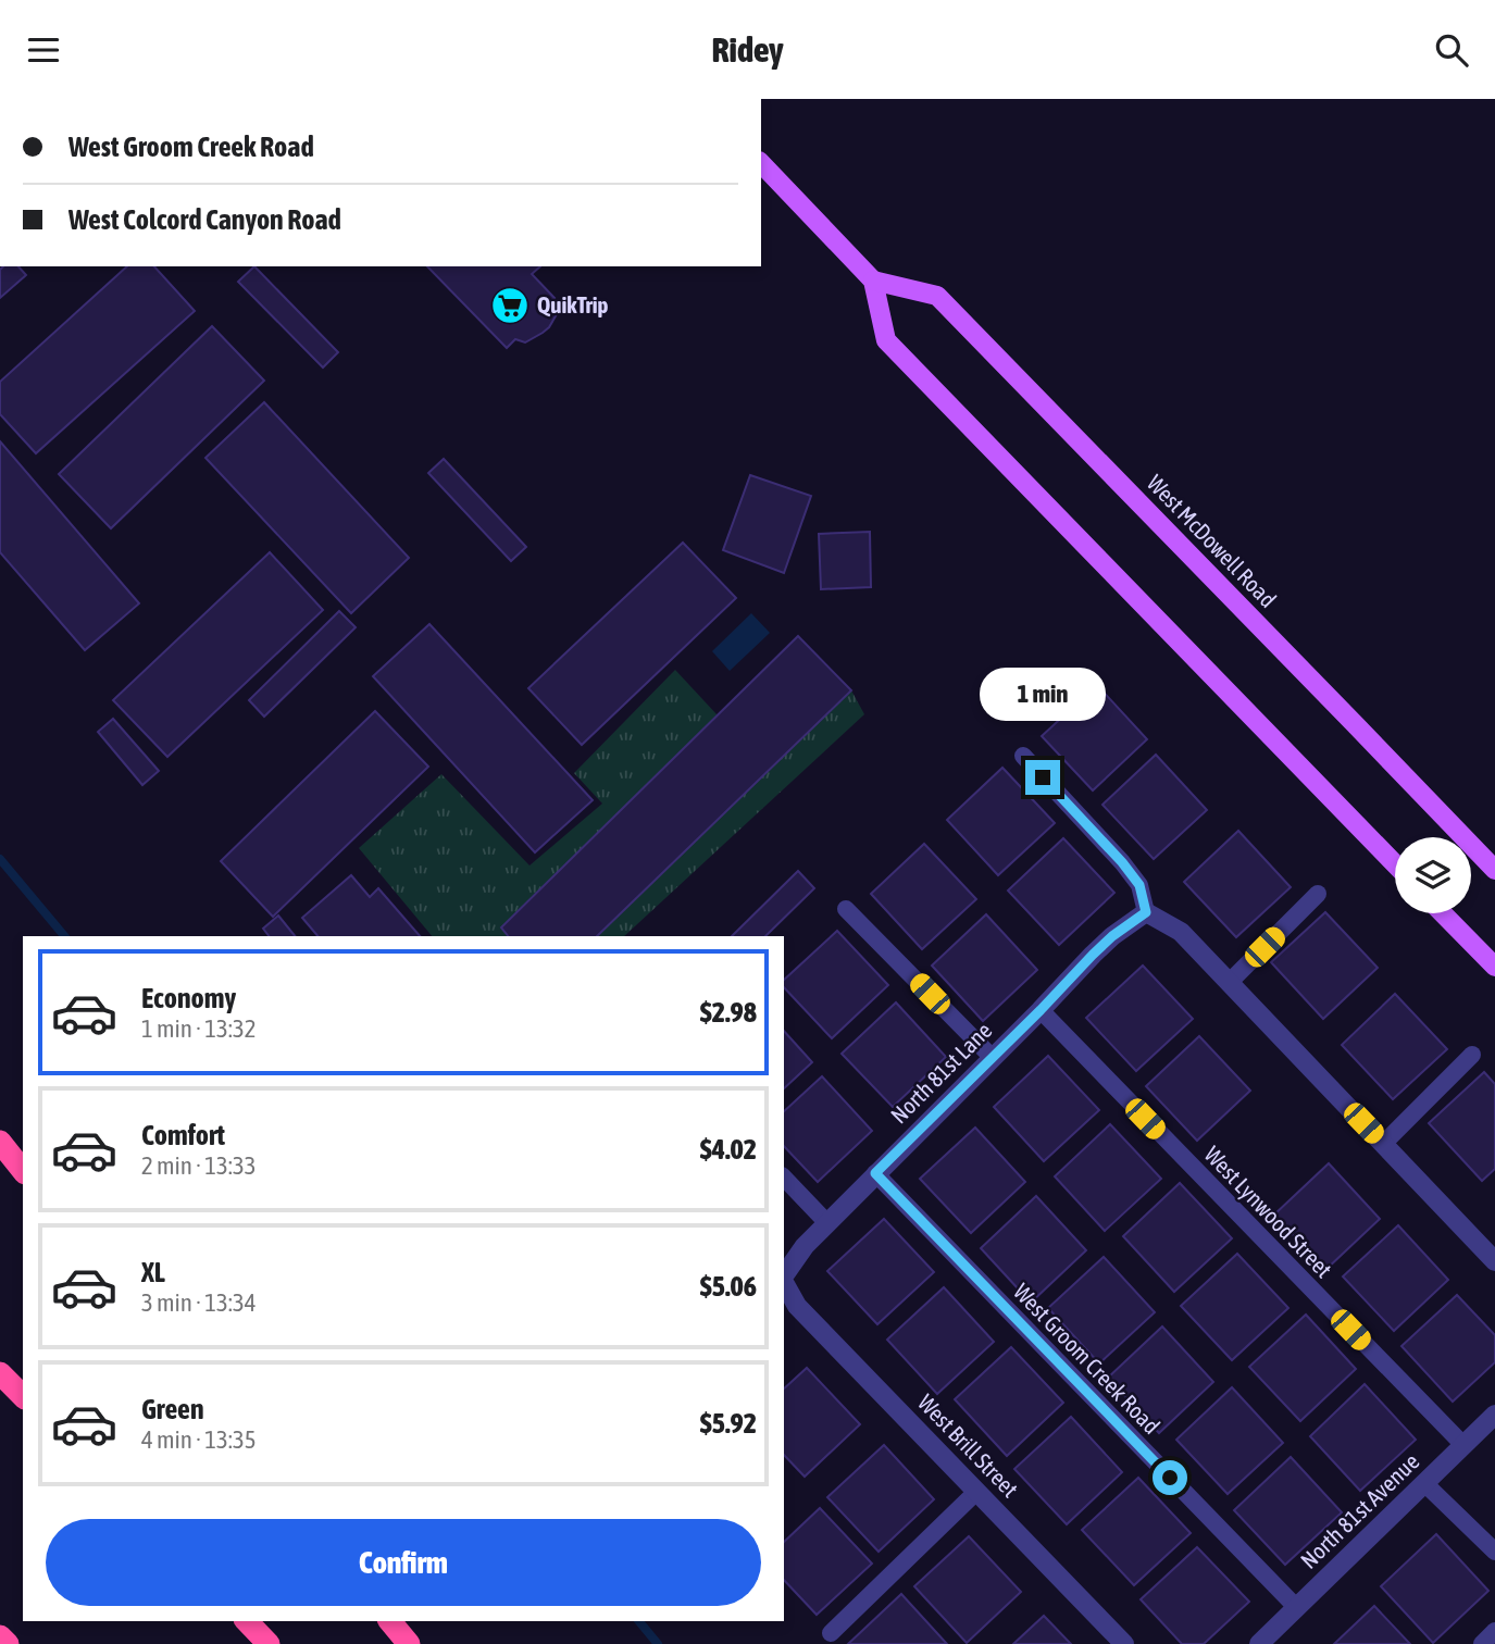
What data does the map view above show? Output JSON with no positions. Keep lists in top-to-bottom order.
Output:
{
  "streets": {
    "main road": ["West McDowell Road"],
    "street": ["North 81st Lane", "West Brill Street", "North 81st Avenue"],
    "lane": ["West Lynwood Street", "West Groom Creek Road"]
  },
  "crossings": [
    ["North 81st Lane", "West Lynwood Street"],
    ["North 81st Lane", "West Groom Creek Road"],
    ["West Lynwood Street", "North 81st Avenue"],
    ["West Groom Creek Road", "North 81st Avenue"]
  ],
  "places": {
    "supermarket": ["QuikTrip"]
  },
  "page": {
    "header": "Ridey",
    "banner": ["West Groom Creek Road", "West Colcord Canyon Road"],
    "bubble": "1 min",
    "list": [
      {
        "name": "Economy",
        "note": "1 min · 13:32",
        "value": "$2.98"
      },
      {
        "name": "Comfort",
        "note": "2 min · 13:33",
        "value": "$4.02"
      },
      {
        "name": "XL",
        "note": "3 min · 13:34",
        "value": "$5.06"
      },
      {
        "name": "Green",
        "note": "4 min · 13:35",
        "value": "$5.92"
      }
    ],
    "buttons": "Confirm"
  }
}
